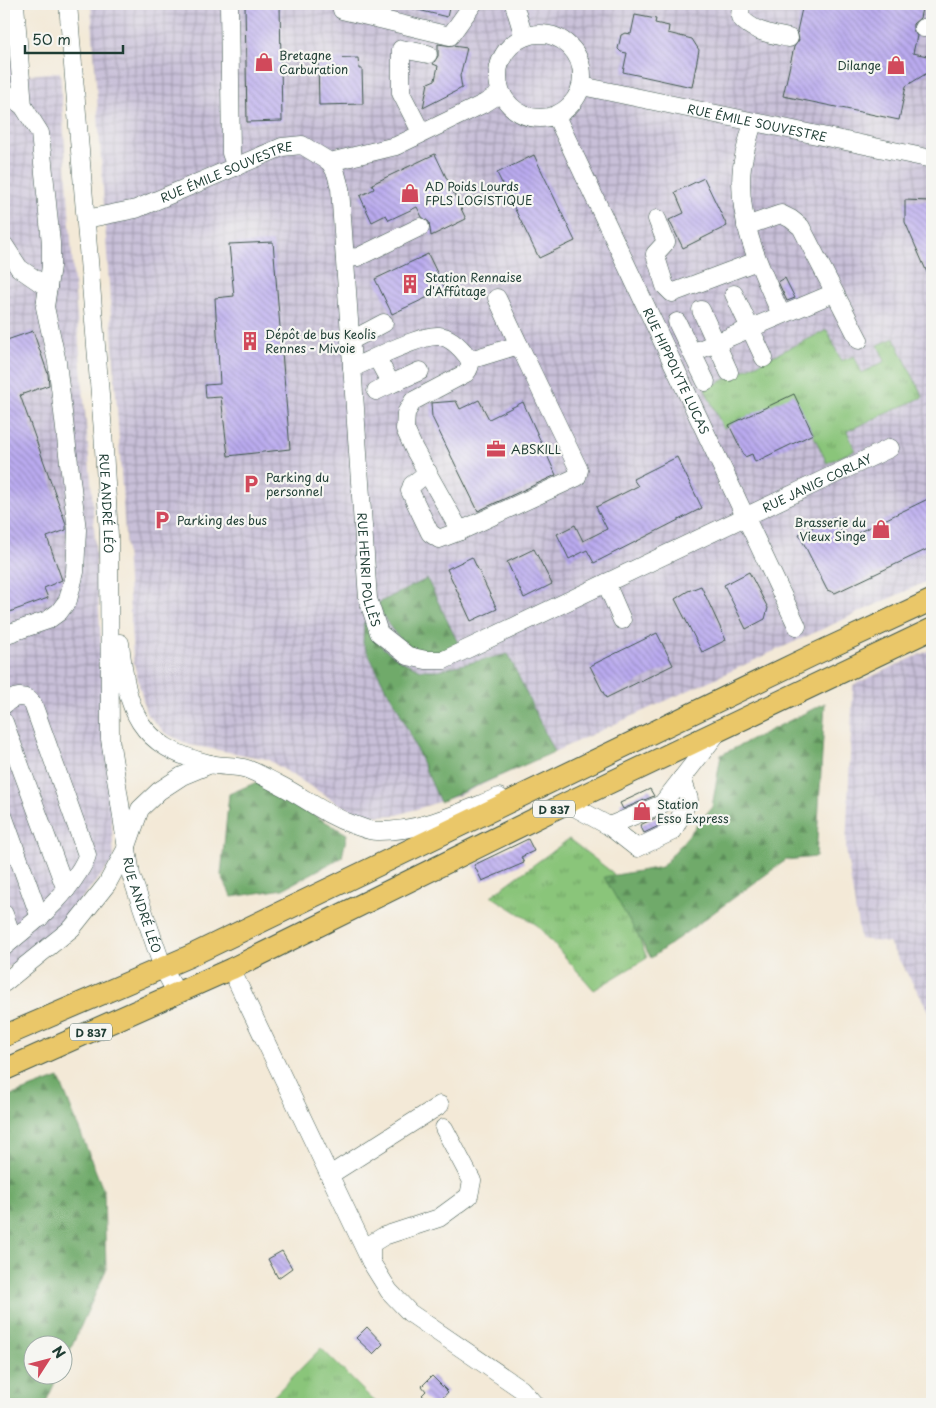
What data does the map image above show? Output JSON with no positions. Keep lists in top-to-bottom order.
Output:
{
  "streets": {
    "main road": ["D 837"],
    "street": [
      "RUE ÉMILE SOUVESTRE",
      "RUE HIPPOLYTE LUCAS",
      "RUE JANIG CORLAY",
      "RUE ANDRÉ LÉO",
      "RUE HENRI POLLÈS"
    ]
  },
  "crossings": [
    ["RUE ÉMILE SOUVESTRE", "RUE HIPPOLYTE LUCAS"],
    ["RUE ÉMILE SOUVESTRE", "RUE ANDRÉ LÉO"],
    ["RUE ÉMILE SOUVESTRE", "RUE HENRI POLLÈS"],
    ["RUE HIPPOLYTE LUCAS", "RUE JANIG CORLAY"],
    ["RUE HIPPOLYTE LUCAS", "RUE HENRI POLLÈS"],
    ["RUE JANIG CORLAY", "RUE HENRI POLLÈS"],
    ["RUE ANDRÉ LÉO", "D 837"]
  ],
  "places": {
    "shop": [
      "Bretagne Carburation",
      "Dilange",
      "AD Poids Lourds FPLS LOGISTIQUE",
      "Brasserie du Vieux Singe",
      "Station Esso Express"
    ],
    "building": ["Station Rennaise d'Affûtage", "Dépôt de bus Keolis Rennes - Mivoie"],
    "office": ["ABSKILL"],
    "parking": ["Parking du personnel", "Parking des bus"]
  },
  "scale_bar": "50 m",
  "north": "top right"
}
